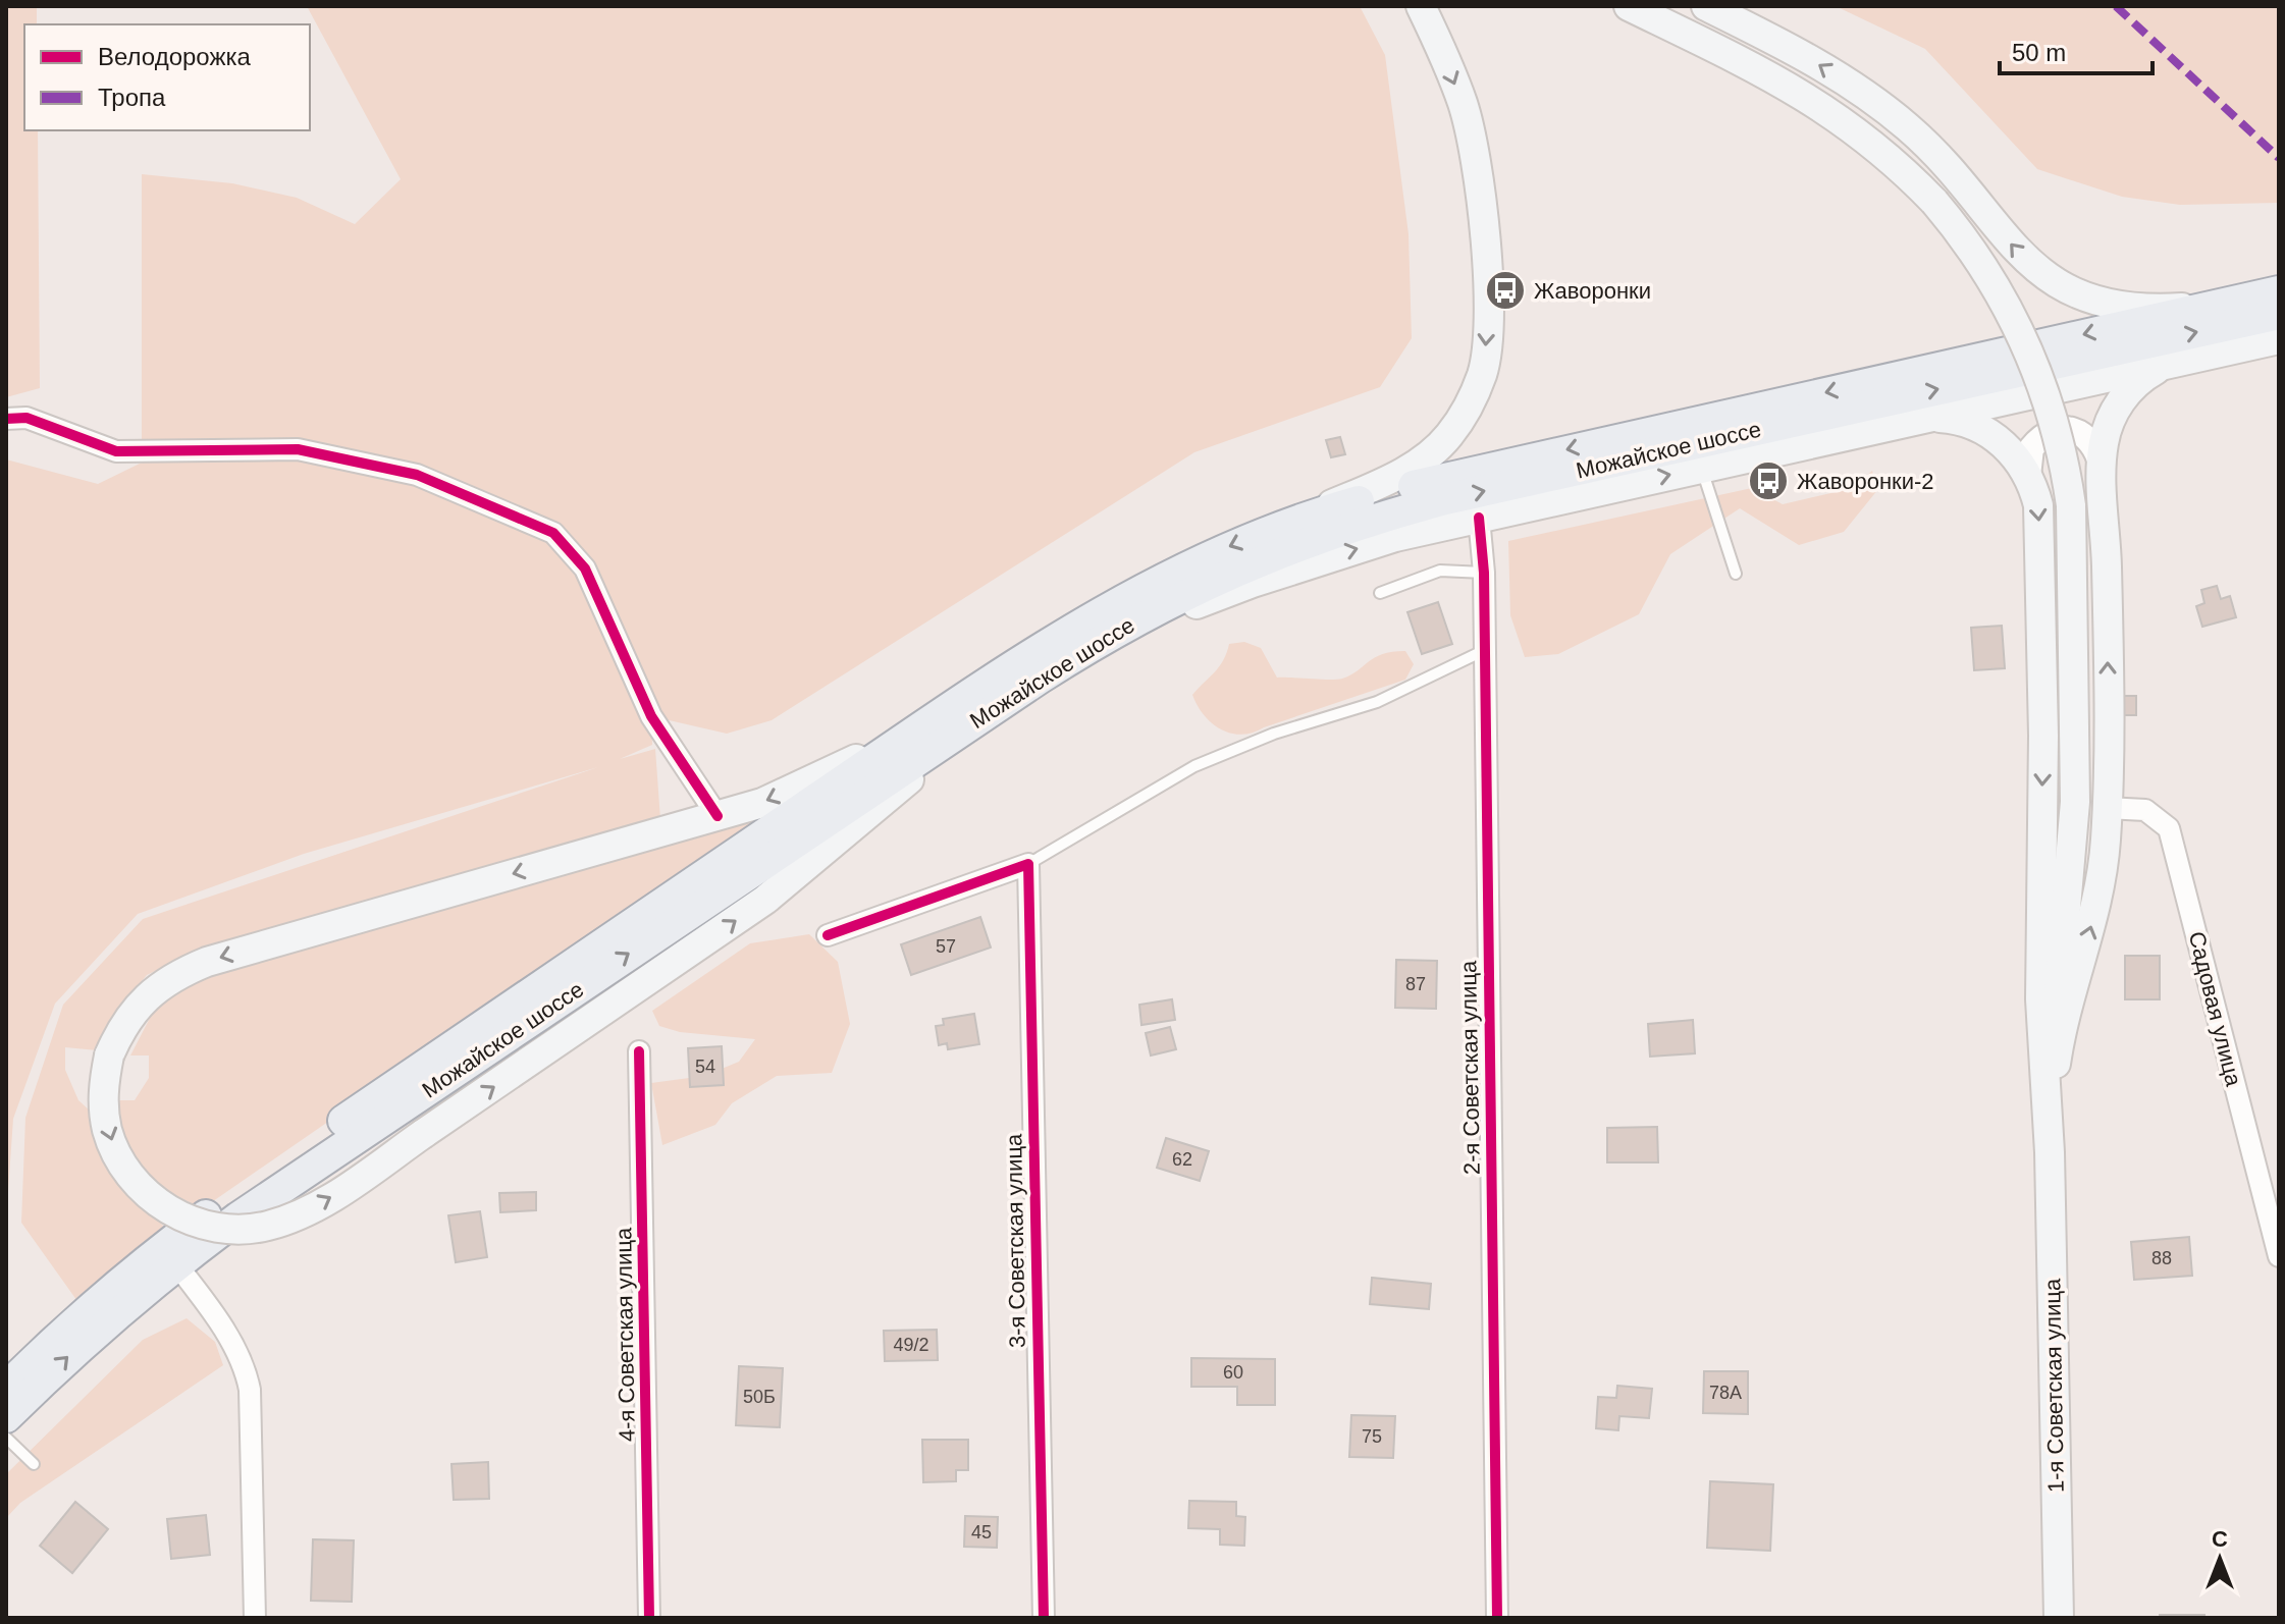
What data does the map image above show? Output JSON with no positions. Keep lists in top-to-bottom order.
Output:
{
  "streets": {
    "main road": ["Можайское шоссе", "1-я Советская улица"],
    "street": [
      "Садовая улица",
      "2-я Советская улица",
      "3-я Советская улица",
      "4-я Советская улица"
    ]
  },
  "places": {
    "bus stop": ["Жаворонки", "Жаворонки-2"]
  },
  "house_numbers": [
    "57",
    "87",
    "54",
    "62",
    "88",
    "49/2",
    "60",
    "78А",
    "50Б",
    "75",
    "45"
  ],
  "legend": ["Велодорожка", "Тропа"],
  "scale_bar": "50 m",
  "north": "top"
}
